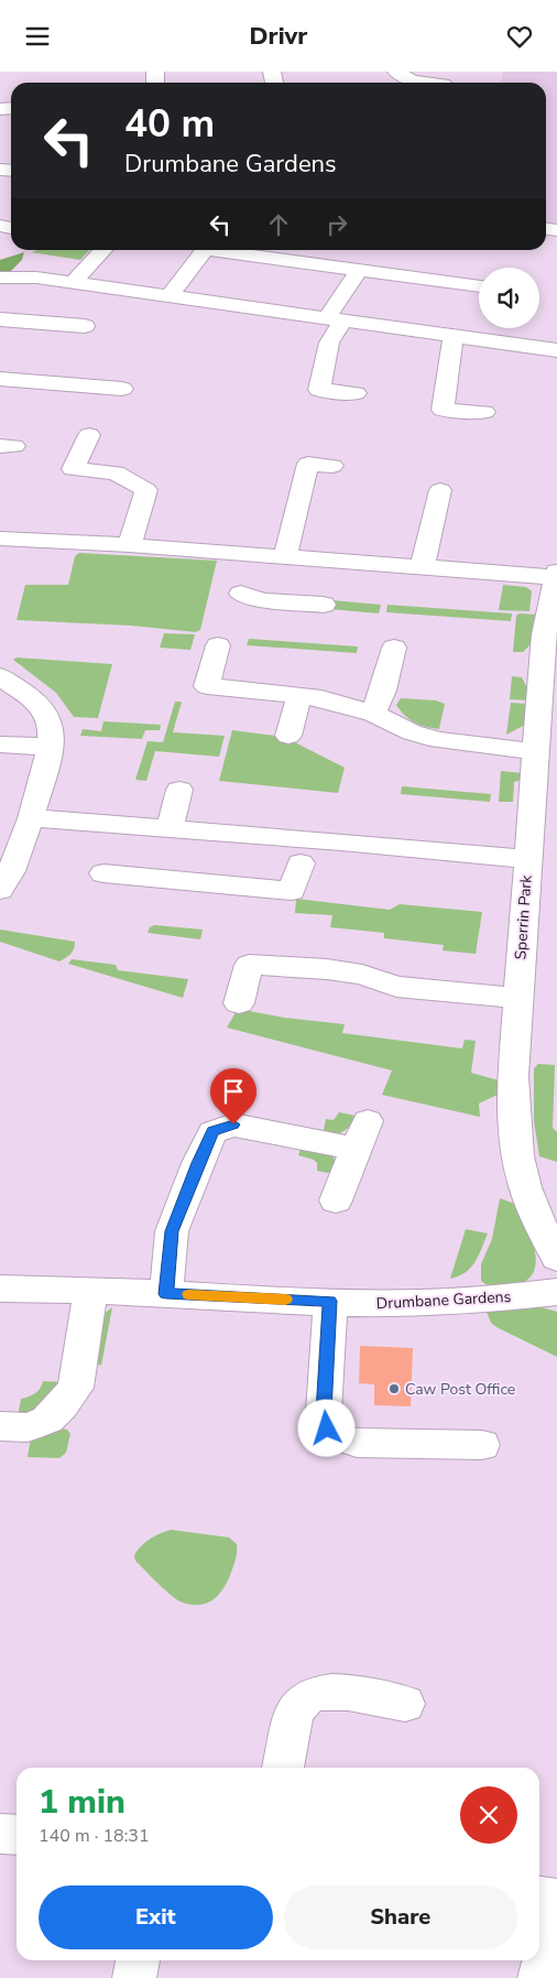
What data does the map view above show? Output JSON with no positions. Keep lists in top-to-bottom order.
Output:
{
  "streets": {
    "street": ["Sperrin Park", "Drumbane Gardens"]
  },
  "places": ["Caw Post Office"],
  "page": {
    "header": "Drivr",
    "turn": ["40 m", "Drumbane Gardens"],
    "heading": ["1 min", "140 m · 18:31"],
    "buttons": ["Exit", "Share"]
  }
}
